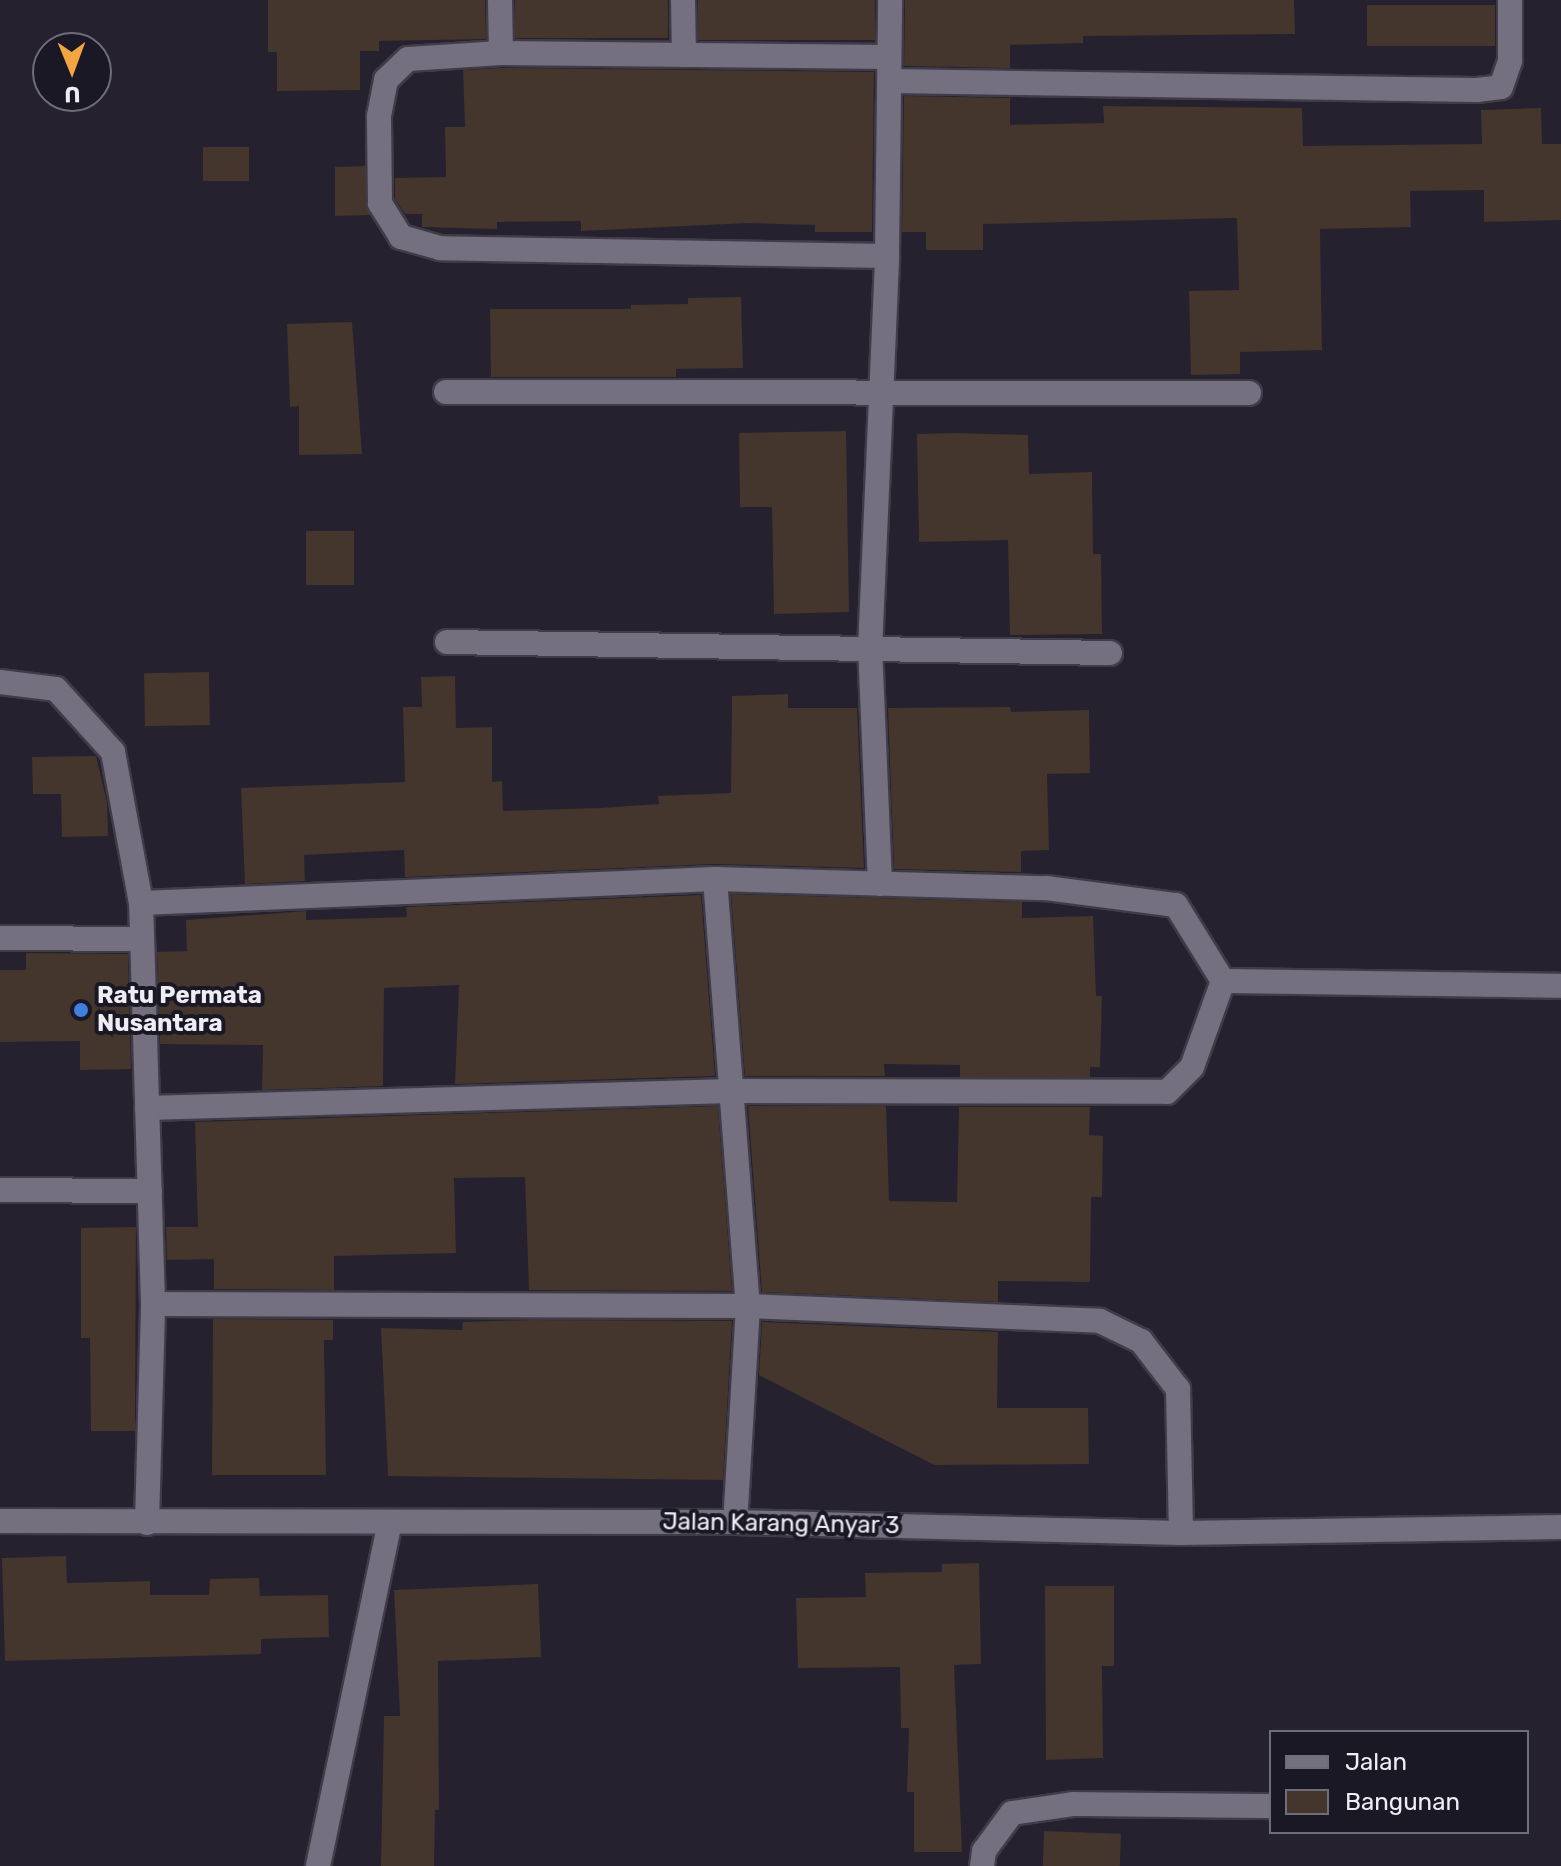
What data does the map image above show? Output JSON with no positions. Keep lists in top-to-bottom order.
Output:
{
  "streets": {
    "street": ["Jalan Karang Anyar 3"]
  },
  "places": ["Ratu Permata Nusantara"],
  "legend": ["Jalan", "Bangunan"],
  "north": "bottom"
}
